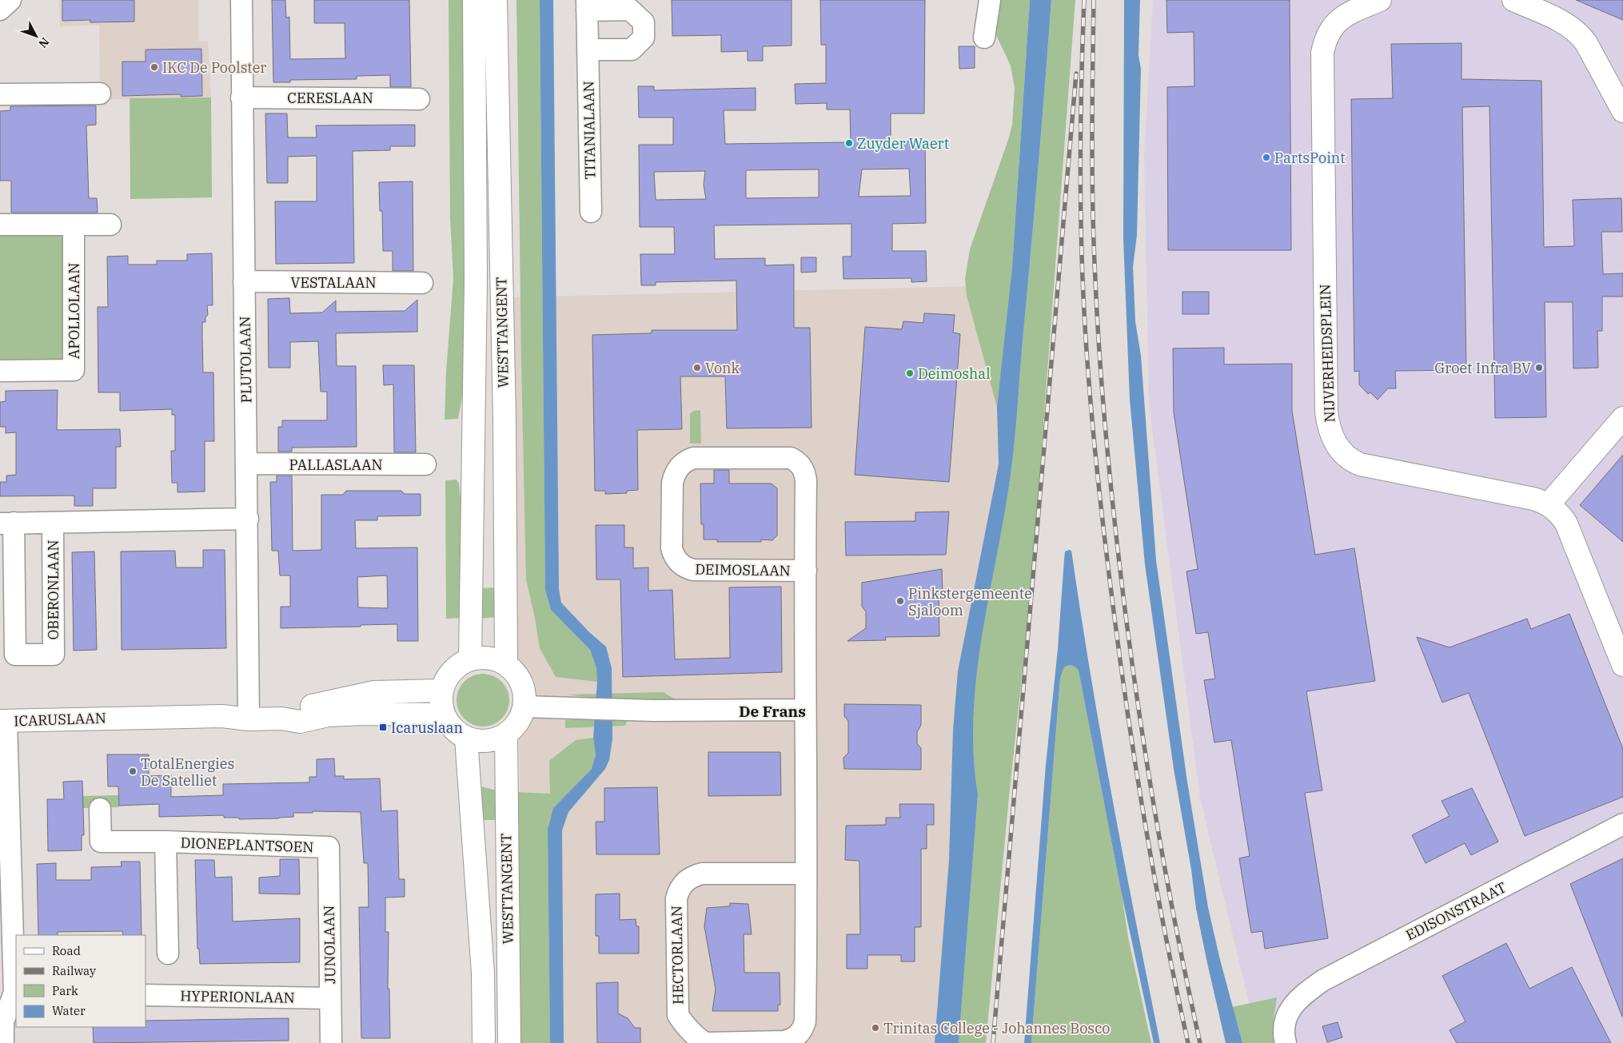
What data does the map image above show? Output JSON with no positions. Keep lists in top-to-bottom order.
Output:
{
  "streets": {
    "main road": ["WESTTANGENT", "NIJVERHEIDSPLEIN", "ICARUSLAAN"],
    "street": [
      "CERESLAAN",
      "TITANIALAAN",
      "VESTALAAN",
      "APOLLOLAAN",
      "PLUTOLAAN",
      "PALLASLAAN",
      "DEIMOSLAAN",
      "OBERONLAAN",
      "DIONEPLANTSOEN",
      "EDISONSTRAAT",
      "JUNOLAAN",
      "HECTORLAAN",
      "HYPERIONLAAN"
    ]
  },
  "crossings": [
    ["CERESLAAN", "PLUTOLAAN"],
    ["VESTALAAN", "PLUTOLAAN"],
    ["WESTTANGENT", "ICARUSLAAN"],
    ["PLUTOLAAN", "PALLASLAAN"],
    ["PLUTOLAAN", "OBERONLAAN"],
    ["PLUTOLAAN", "ICARUSLAAN"],
    ["DEIMOSLAAN", "HECTORLAAN"],
    ["DIONEPLANTSOEN", "JUNOLAAN"],
    ["JUNOLAAN", "HYPERIONLAAN"]
  ],
  "districts": ["De Frans"],
  "places": {
    "other": [
      "IKC De Poolster",
      "Zuyder Waert",
      "PartsPoint",
      "Vonk",
      "Groet Infra BV",
      "Deimoshal",
      "Pinkstergemeente Sjaloom",
      "TotalEnergies De Satelliet",
      "Trinitas College - Johannes Bosco"
    ],
    "transit": ["Icaruslaan"]
  },
  "legend": [
    "Road",
    "Railway",
    "Park",
    "Water"
  ],
  "north": "bottom right"
}
